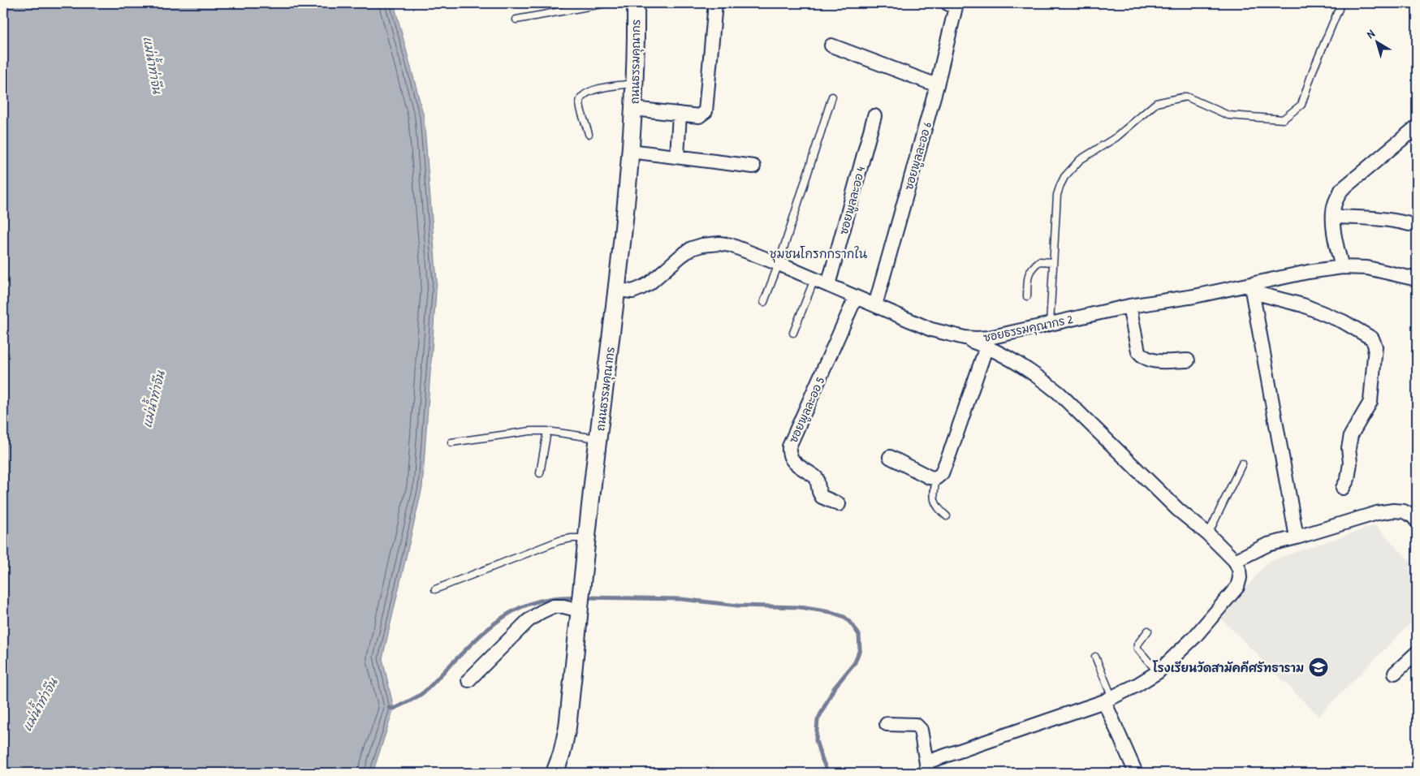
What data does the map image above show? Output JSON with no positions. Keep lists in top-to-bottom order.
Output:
{
  "streets": {
    "street": [
      "ถนนธรรมคุณากร",
      "ซอยพูลละออ 6",
      "ซอยพูลละออ 4",
      "ซอยธรรมคุณากร 2",
      "ซอยพูลละออ 5"
    ]
  },
  "crossings": [
    ["ถนนธรรมคุณากร", "ซอยธรรมคุณากร 2"],
    ["ซอยพูลละออ 6", "ซอยธรรมคุณากร 2"],
    ["ซอยพูลละออ 4", "ซอยธรรมคุณากร 2"],
    ["ซอยธรรมคุณากร 2", "ซอยพูลละออ 5"]
  ],
  "districts": ["ชุมชนโกรกกรากใน"],
  "water": ["แม่น้ำท่าจีน"],
  "places": {
    "school or university": ["โรงเรียนวัดสามัคคีศรัทธาราม"]
  },
  "north": "top left"
}
